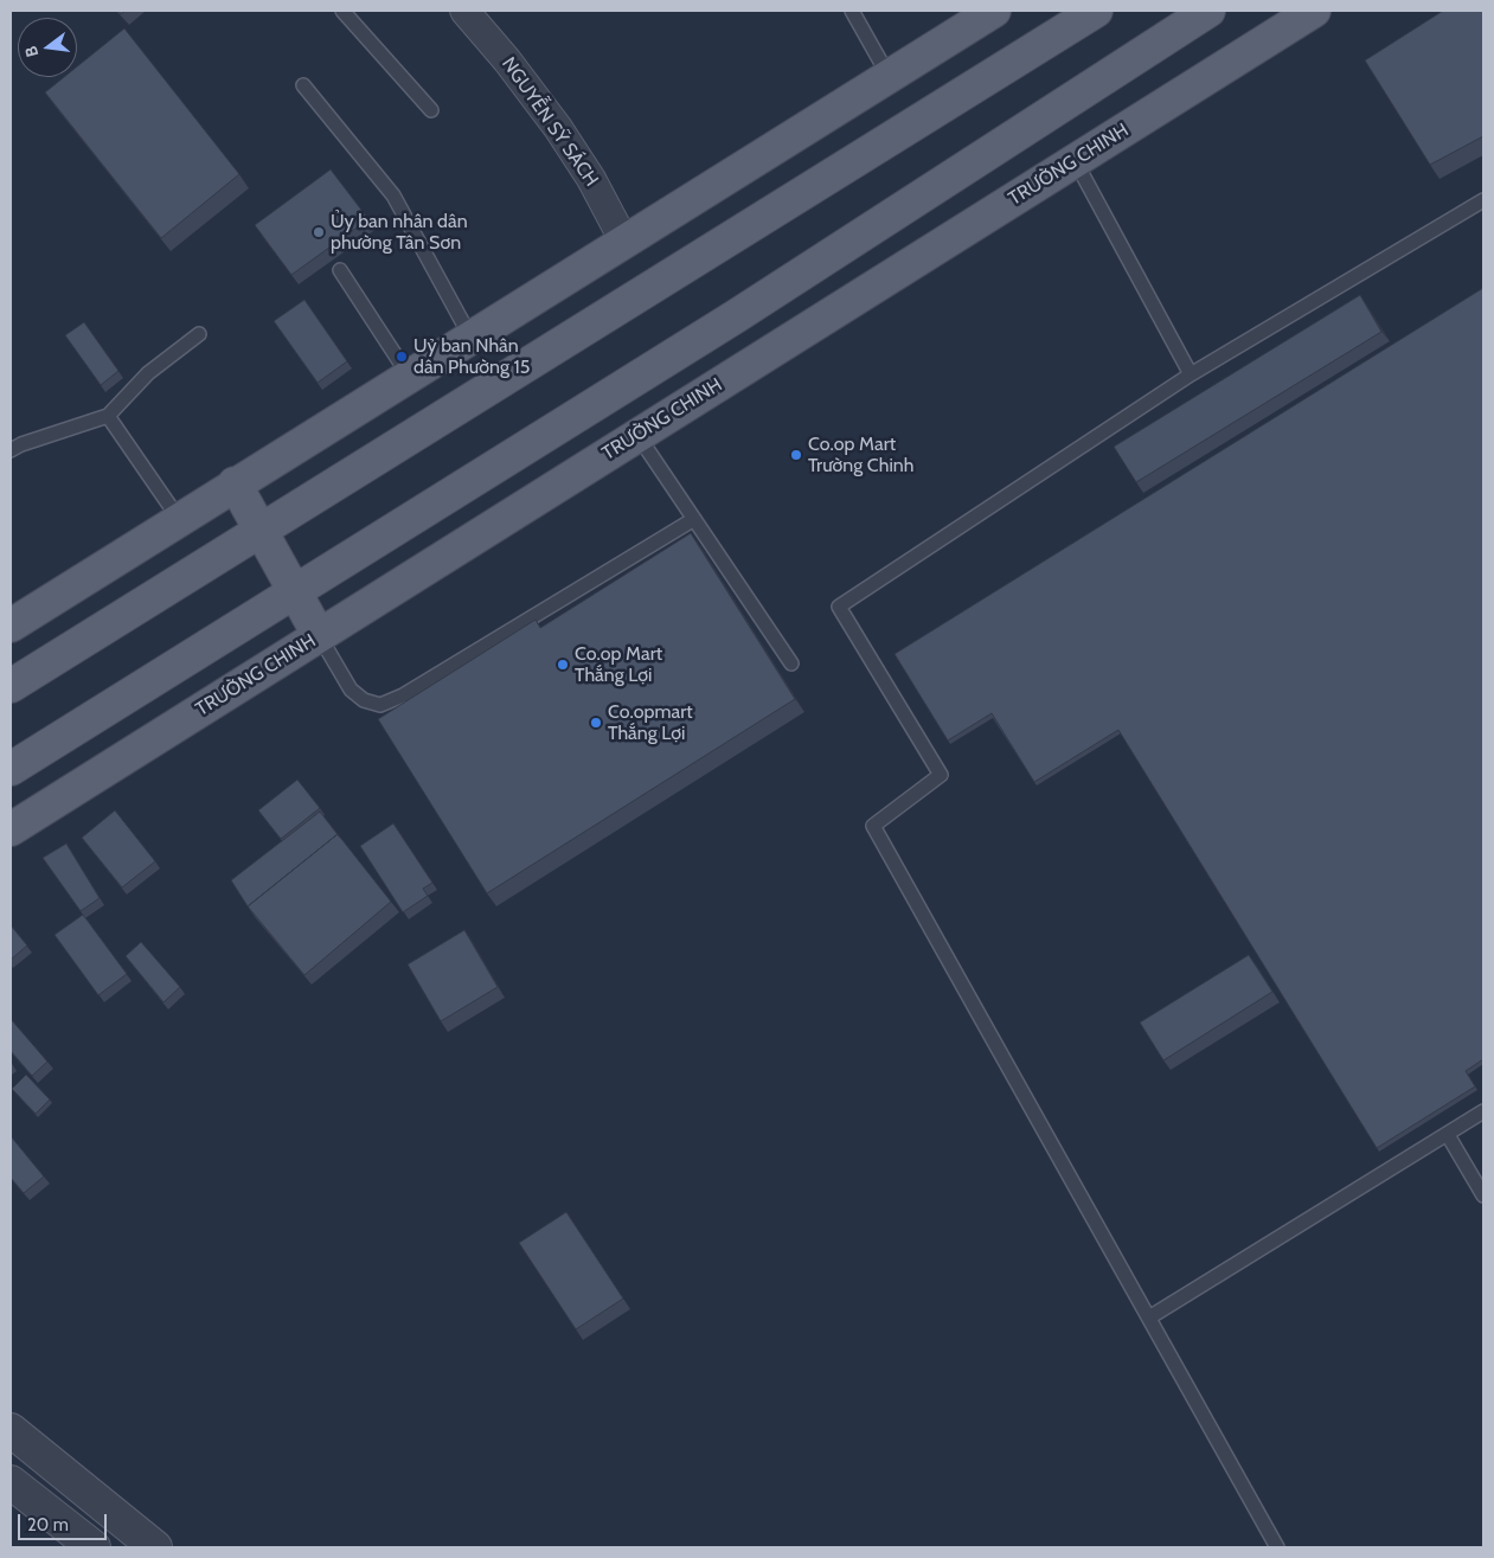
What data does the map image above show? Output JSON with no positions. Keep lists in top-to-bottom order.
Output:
{
  "streets": {
    "main road": ["TRƯỜNG CHINH"],
    "street": ["NGUYỄN SỸ SÁCH"]
  },
  "places": [
    "Ủy ban nhân dân phường Tân Sơn",
    "Uỷ ban Nhân dân Phường 15",
    "Co.op Mart Trường Chinh",
    "Co.op Mart Thắng Lợi",
    "Co.opmart Thắng Lợi"
  ],
  "scale_bar": "20 m",
  "north": "left"
}
